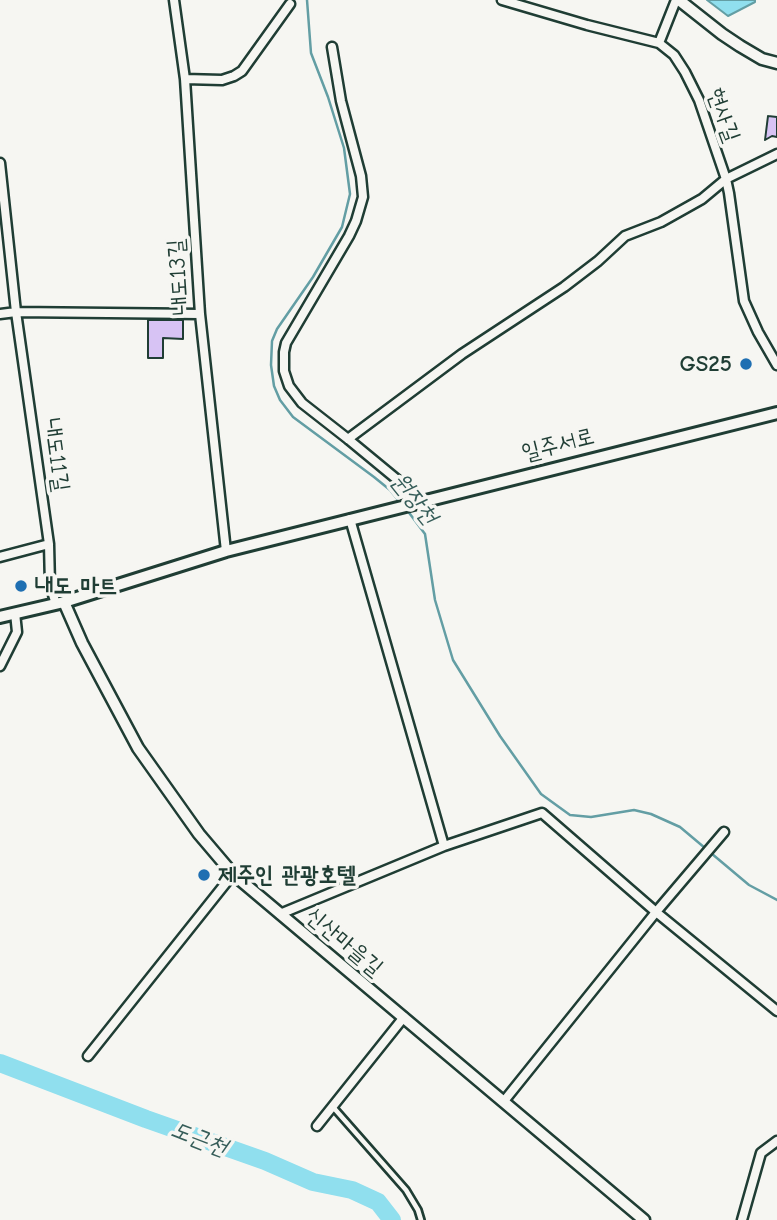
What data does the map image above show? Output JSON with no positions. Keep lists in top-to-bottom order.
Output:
{
  "streets": {
    "main road": ["일주서로"],
    "street": [
      "현사길",
      "내도13길",
      "내도11길",
      "신산마을길"
    ]
  },
  "crossings": [
    ["내도13길", "일주서로"],
    ["일주서로", "내도11길"],
    ["일주서로", "신산마을길"],
    ["내도11길", "신산마을길"]
  ],
  "water": ["원장천", "도근천"],
  "places": ["GS25", "내도 마트", "제주인 관광호텔"]
}
